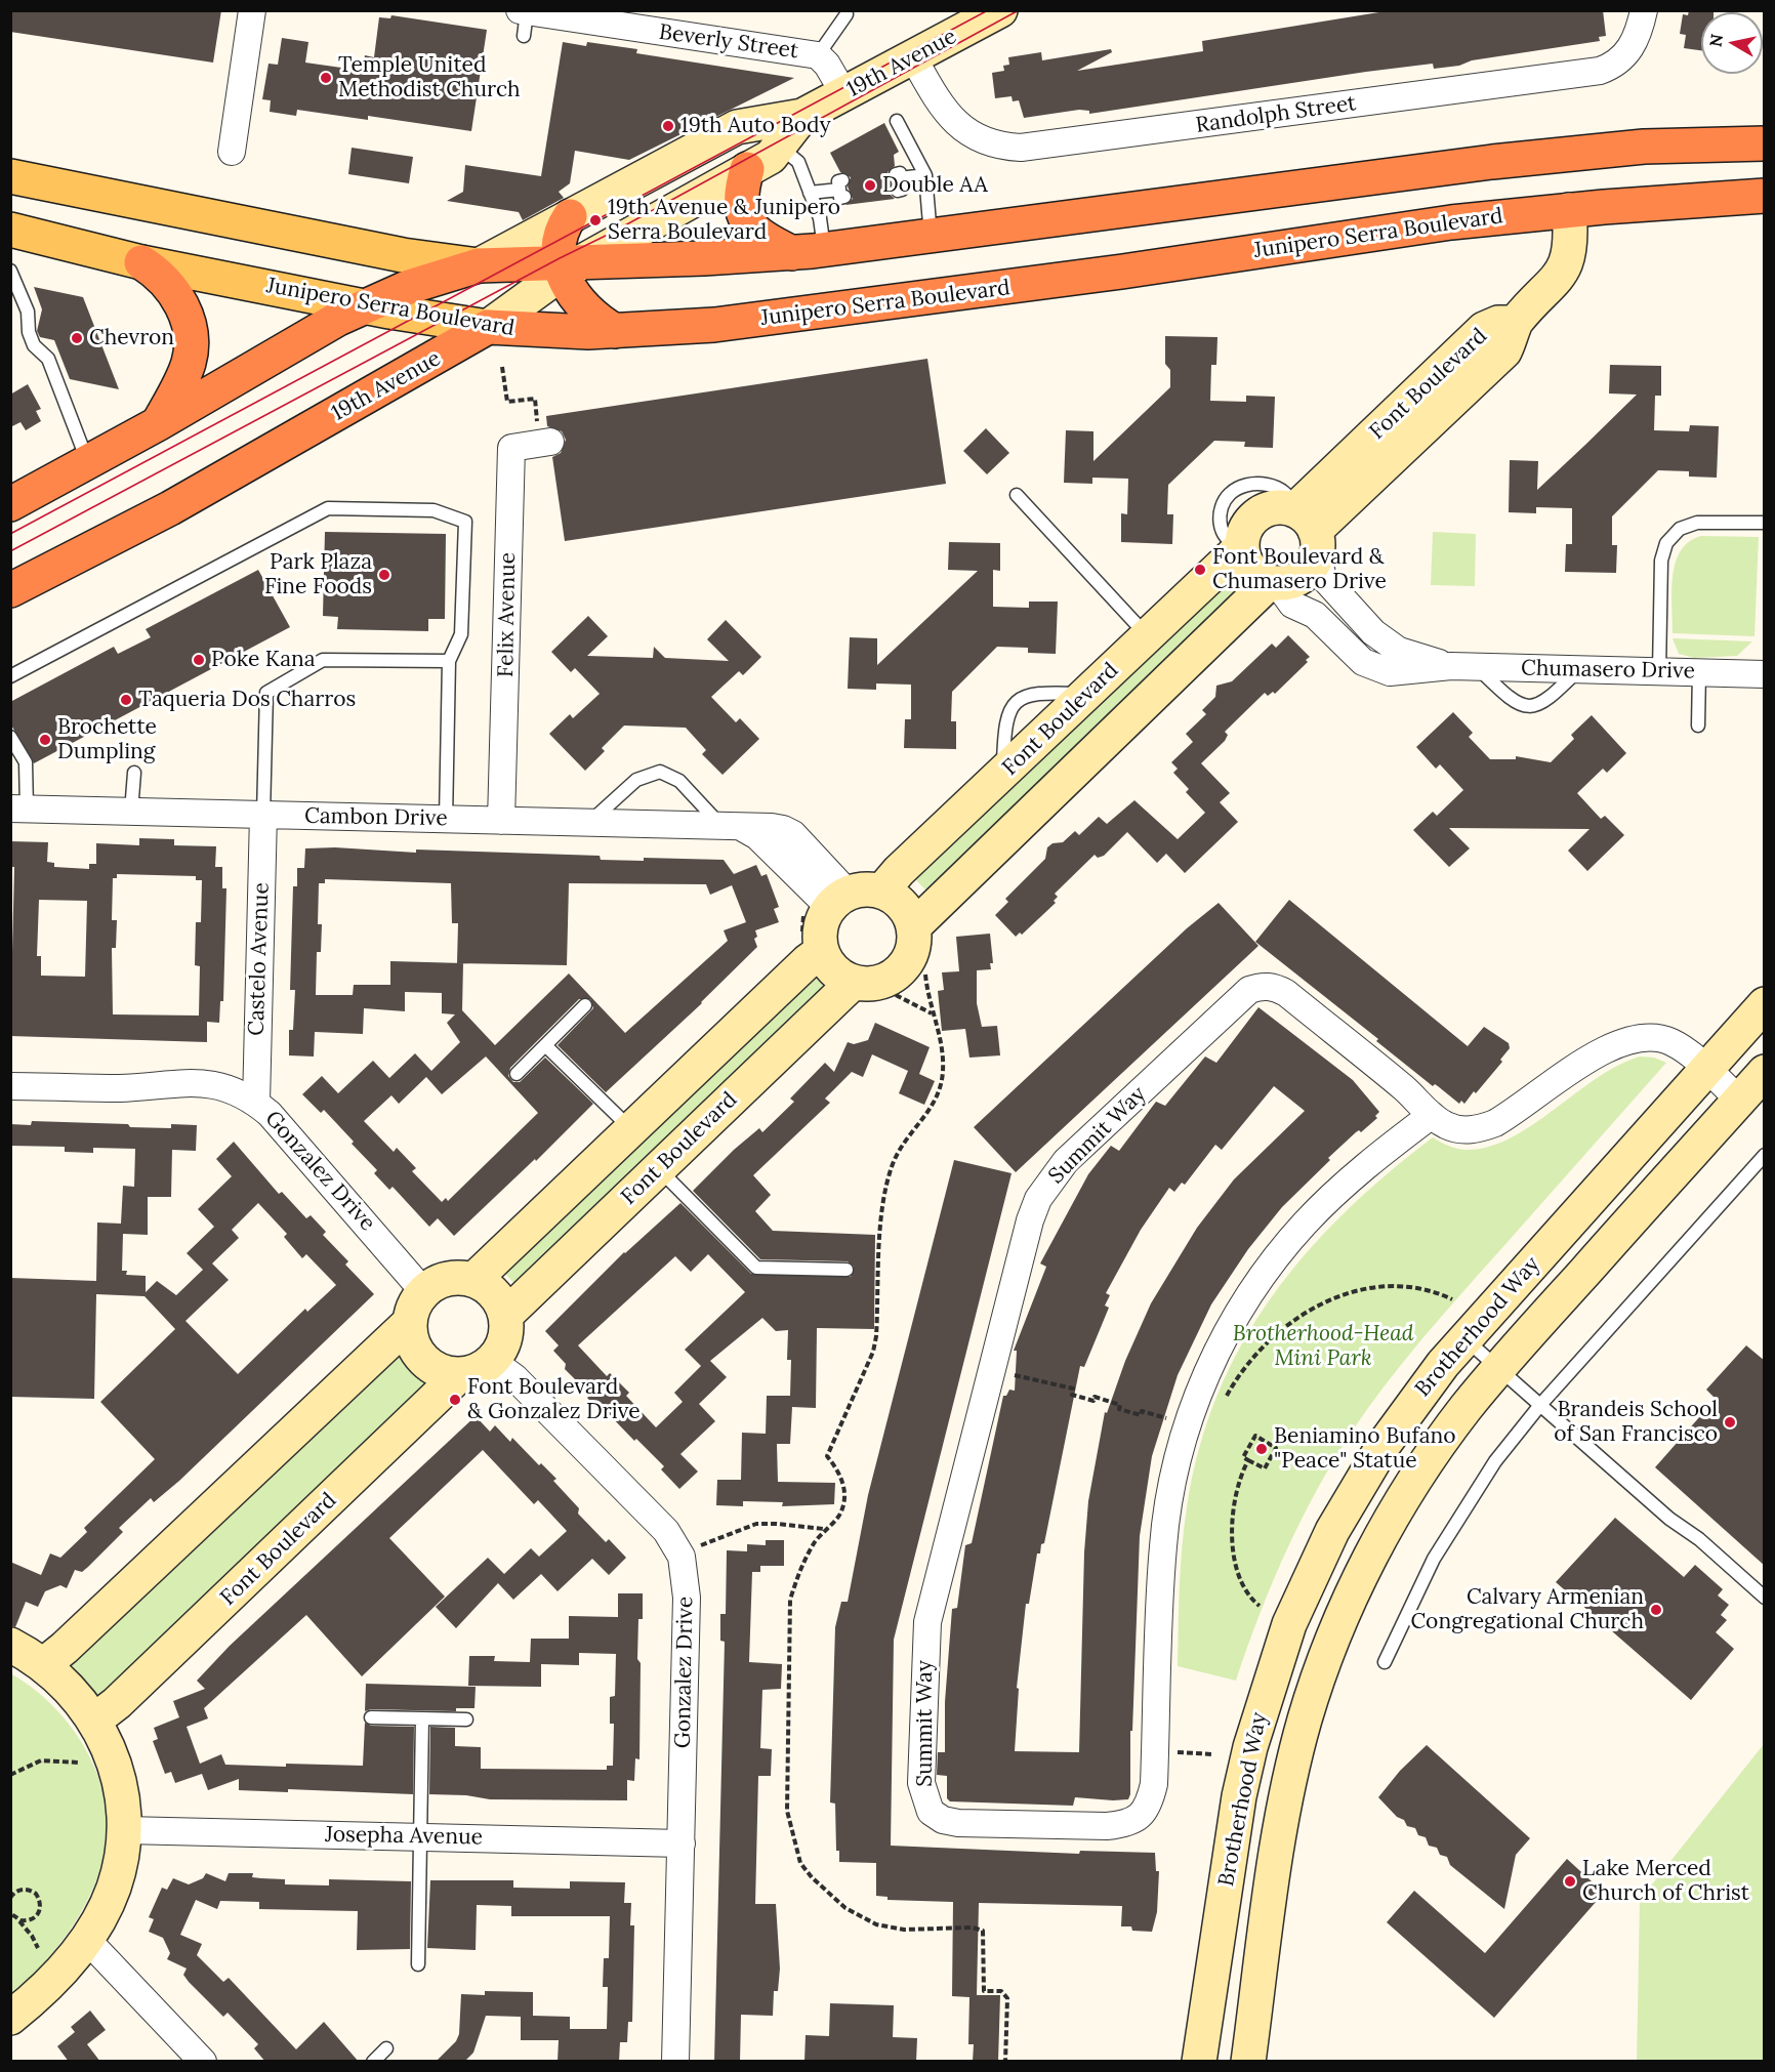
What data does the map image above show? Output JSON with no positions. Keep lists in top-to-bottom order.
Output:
{
  "streets": {
    "highway": ["19th Avenue", "Junipero Serra Boulevard"],
    "street": [
      "Beverly Street",
      "Randolph Street",
      "Font Boulevard",
      "Felix Avenue",
      "Chumasero Drive",
      "Cambon Drive",
      "Castelo Avenue",
      "Summit Way",
      "Gonzalez Drive",
      "Brotherhood Way",
      "Josepha Avenue"
    ]
  },
  "crossings": [
    ["Beverly Street", "19th Avenue"],
    ["19th Avenue", "Randolph Street"],
    ["19th Avenue", "Junipero Serra Boulevard"],
    ["Junipero Serra Boulevard", "Font Boulevard"],
    ["Font Boulevard", "Chumasero Drive"],
    ["Font Boulevard", "Cambon Drive"],
    ["Font Boulevard", "Gonzalez Drive"],
    ["Felix Avenue", "Cambon Drive"],
    ["Cambon Drive", "Castelo Avenue"],
    ["Castelo Avenue", "Gonzalez Drive"],
    ["Summit Way", "Brotherhood Way"],
    ["Gonzalez Drive", "Josepha Avenue"]
  ],
  "parks": ["Brotherhood-Head Mini Park"],
  "places": [
    "Temple United Methodist Church",
    "19th Auto Body",
    "Double AA",
    "19th Avenue & Junipero Serra Boulevard",
    "Chevron",
    "Font Boulevard & Chumasero Drive",
    "Park Plaza Fine Foods",
    "Poke Kana",
    "Taqueria Dos Charros",
    "Brochette Dumpling",
    "Font Boulevard & Gonzalez Drive",
    "Brandeis School of San Francisco",
    "Beniamino Bufano \"Peace\" Statue",
    "Calvary Armenian Congregational Church",
    "Lake Merced Church of Christ"
  ],
  "north": "left"
}
